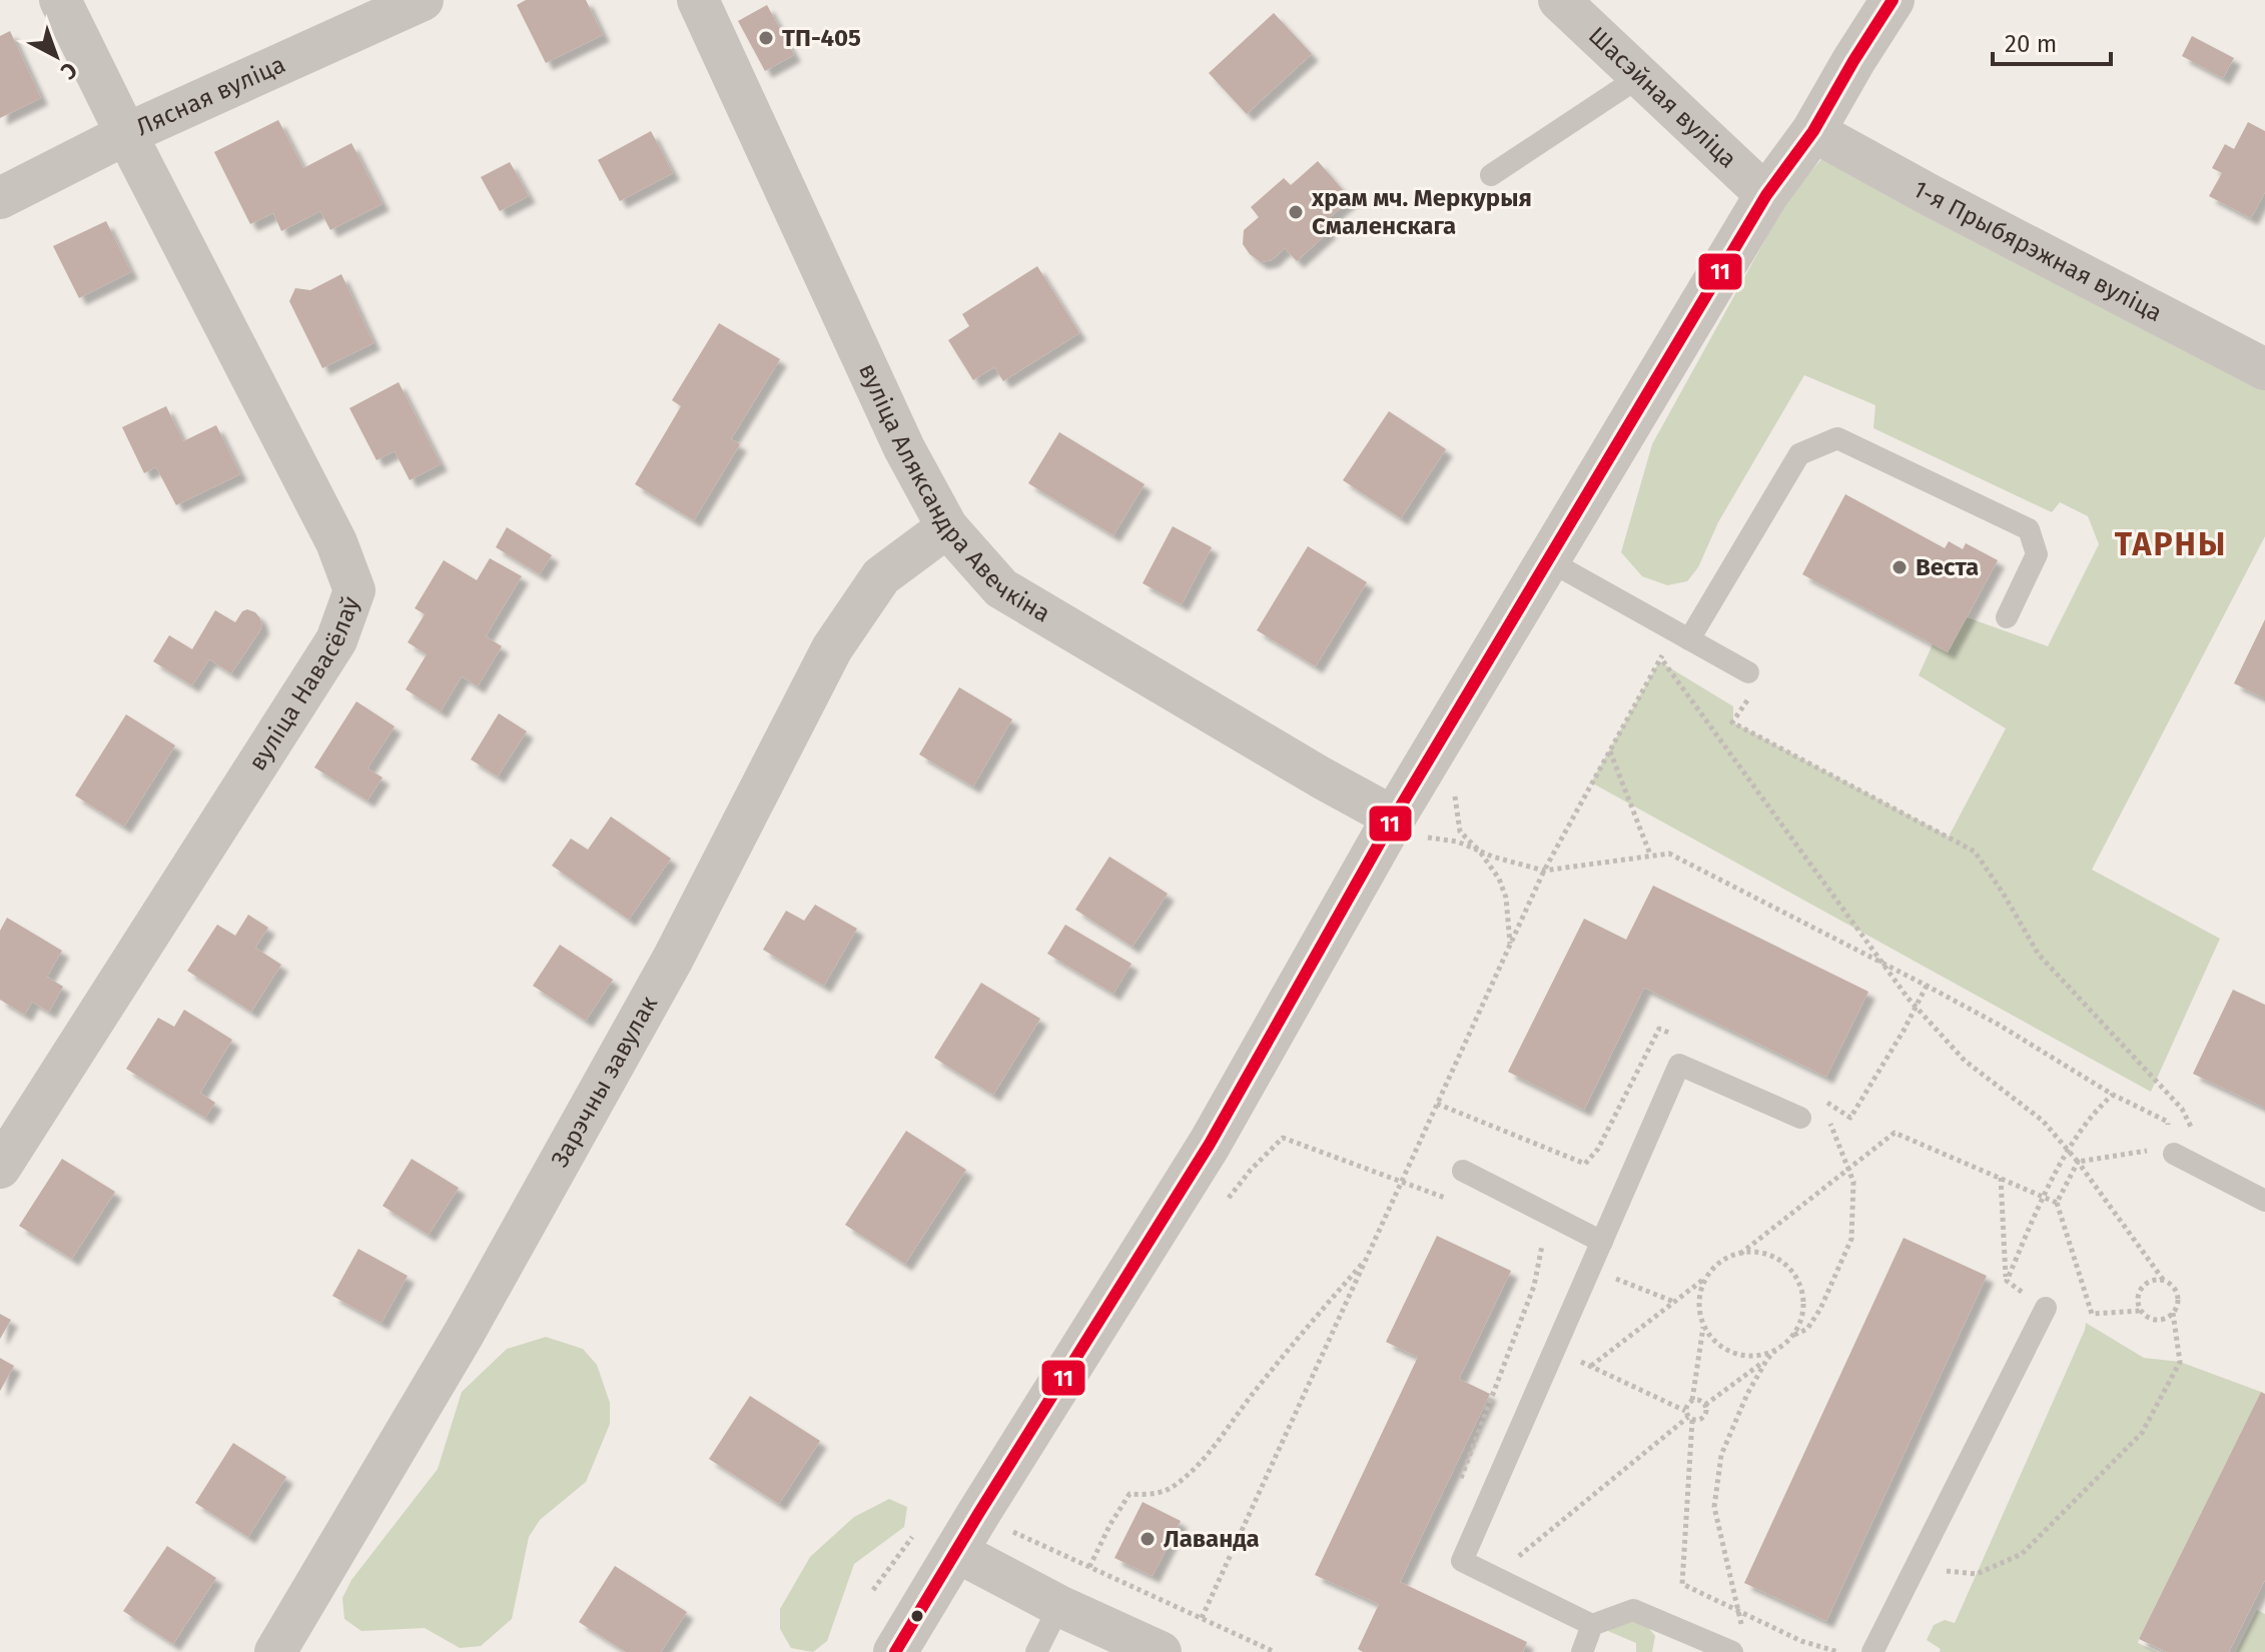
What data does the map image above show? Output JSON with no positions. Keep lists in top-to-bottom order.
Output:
{
  "streets": {
    "street": [
      "Лясная вуліца",
      "Шасэйная вуліца",
      "1-я Прыбярэжная вуліца",
      "вуліца Аляксандра Авечкіна",
      "вуліца Навасёлаў",
      "Зарэчны завулак"
    ]
  },
  "crossings": [
    ["Лясная вуліца", "вуліца Навасёлаў"],
    ["вуліца Аляксандра Авечкіна", "Зарэчны завулак"]
  ],
  "districts": ["ТАРНЫ"],
  "places": [
    "ТП-405",
    "храм мч. Меркурыя Смаленскага",
    "Веста",
    "Лаванда"
  ],
  "lines": ["transit line 11"],
  "scale_bar": "20 m",
  "north": "bottom right"
}
